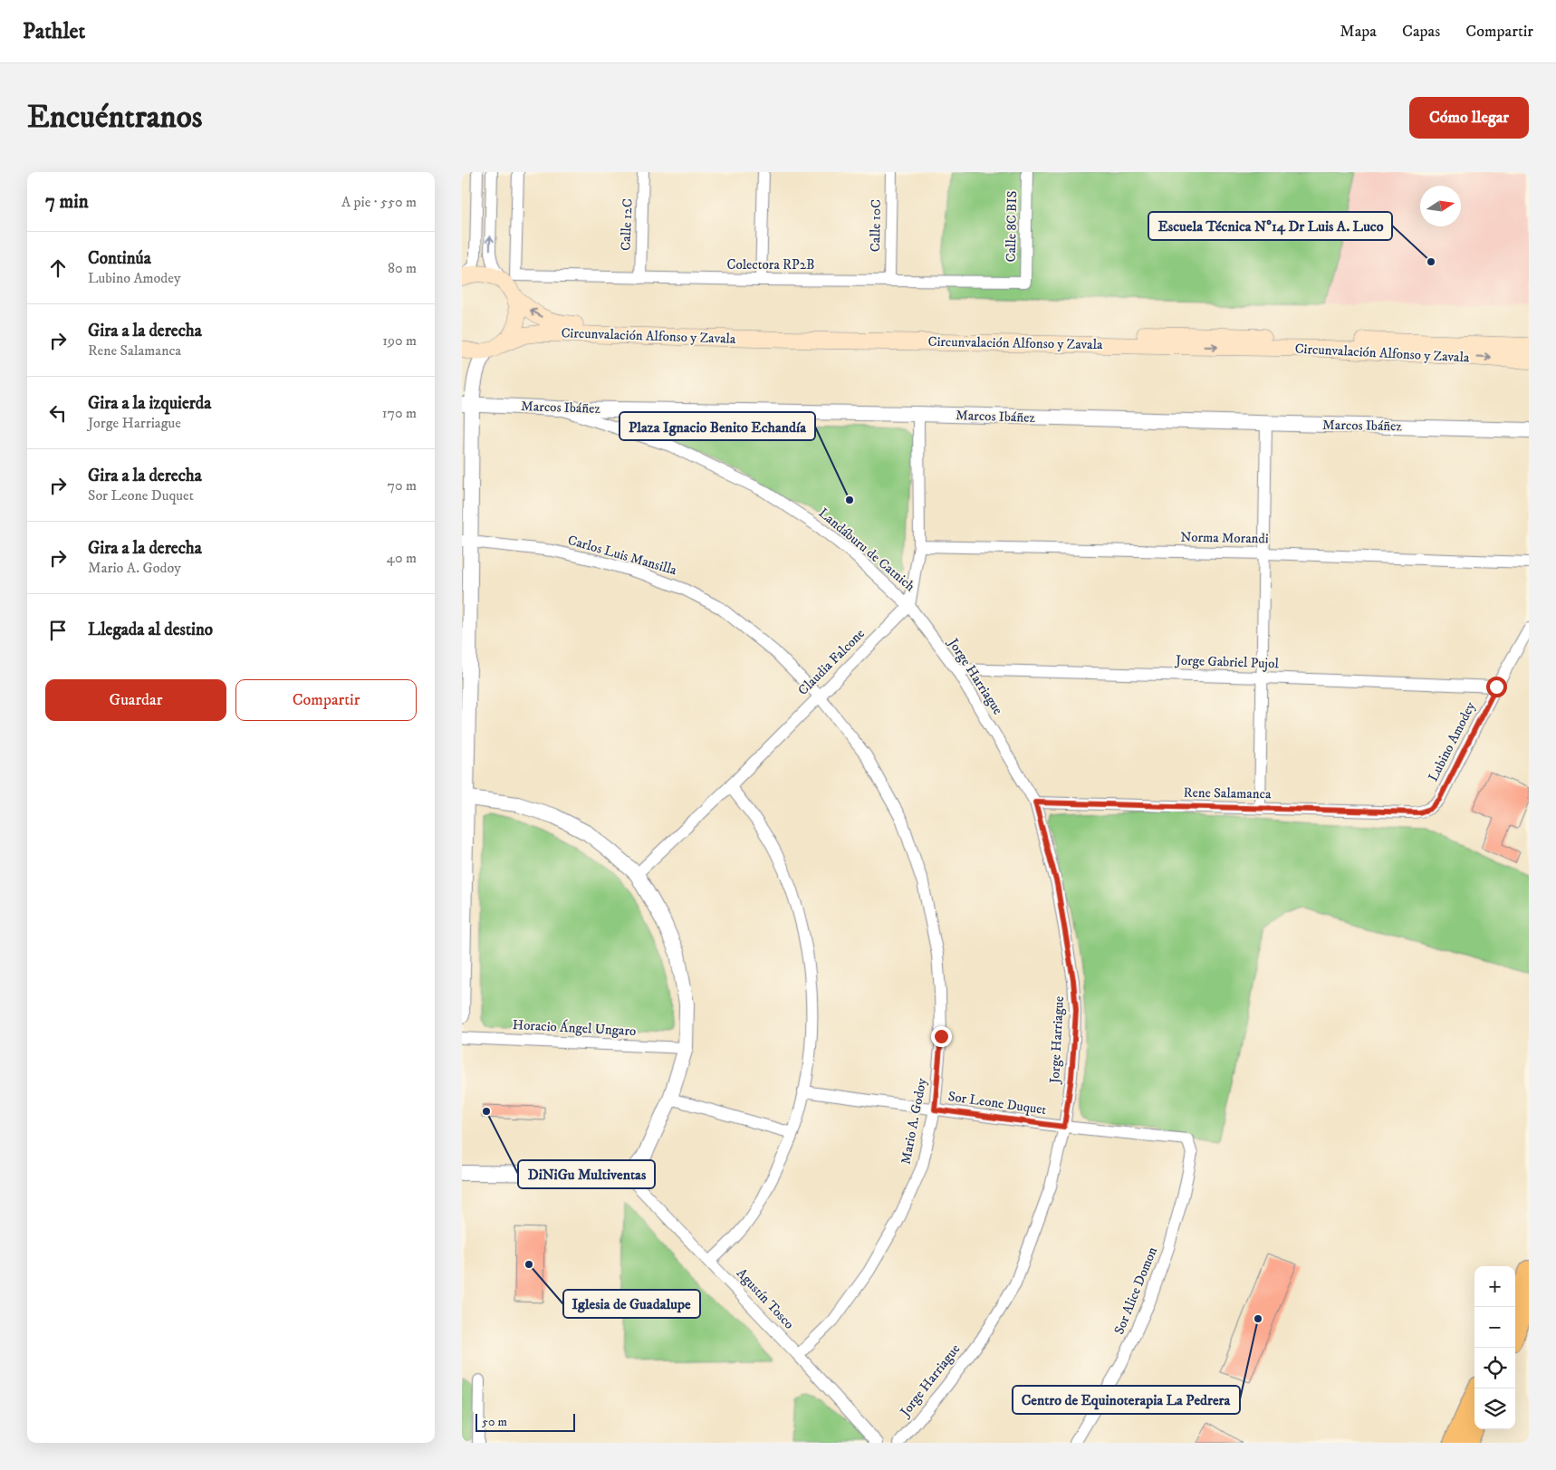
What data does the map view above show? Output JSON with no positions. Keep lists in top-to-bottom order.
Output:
{
  "streets": {
    "main road": ["Circunvalación Alfonso y Zavala"],
    "street": [
      "Calle 12C",
      "Calle 10C",
      "Calle 8C BIS",
      "Colectora RP2B",
      "Marcos Ibáñez",
      "Norma Morandi",
      "Landáburu de Catnich",
      "Carlos Luis Mansilla",
      "Claudia Falcone",
      "Jorge Gabriel Pujol",
      "Jorge Harriague",
      "Lubino Amodey",
      "Rene Salamanca",
      "Horacio Ángel Ungaro",
      "Sor Leone Duquet",
      "Mario A. Godoy",
      "Sor Alice Domon",
      "Agustín Tosco"
    ]
  },
  "crossings": [
    ["Calle 12C", "Colectora RP2B"],
    ["Calle 10C", "Colectora RP2B"],
    ["Calle 8C BIS", "Colectora RP2B"],
    ["Marcos Ibáñez", "Landáburu de Catnich"],
    ["Landáburu de Catnich", "Claudia Falcone"],
    ["Landáburu de Catnich", "Jorge Harriague"],
    ["Carlos Luis Mansilla", "Claudia Falcone"],
    ["Carlos Luis Mansilla", "Mario A. Godoy"],
    ["Claudia Falcone", "Jorge Harriague"],
    ["Claudia Falcone", "Mario A. Godoy"],
    ["Jorge Gabriel Pujol", "Jorge Harriague"],
    ["Jorge Gabriel Pujol", "Lubino Amodey"],
    ["Jorge Harriague", "Rene Salamanca"],
    ["Jorge Harriague", "Sor Leone Duquet"],
    ["Lubino Amodey", "Rene Salamanca"],
    ["Sor Leone Duquet", "Mario A. Godoy"],
    ["Sor Leone Duquet", "Sor Alice Domon"],
    ["Mario A. Godoy", "Agustín Tosco"]
  ],
  "places": [
    "Escuela Técnica Nº14 Dr Luis A. Luco",
    "Plaza Ignacio Benito Echandía",
    "DiNiGu Multiventas",
    "Iglesia de Guadalupe",
    "Centro de Equinoterapia La Pedrera"
  ],
  "scale_bar": "50 m",
  "north": "right",
  "page": {
    "header": "Pathlet",
    "nav": ["Mapa", "Capas", "Compartir"],
    "buttons": [
      "Cómo llegar",
      ["Guardar", "Compartir"]
    ],
    "title": "Encuéntranos",
    "heading": ["7 min", "A pie · 550 m"],
    "list": [
      ["Continúa", "Lubino Amodey", "80 m"],
      ["Gira a la derecha", "Rene Salamanca", "190 m"],
      ["Gira a la izquierda", "Jorge Harriague", "170 m"],
      ["Gira a la derecha", "Sor Leone Duquet", "70 m"],
      ["Gira a la derecha", "Mario A. Godoy", "40 m"],
      "Llegada al destino"
    ],
    "map_buttons": ["+", "−"],
    "scale": "50 m"
  }
}
